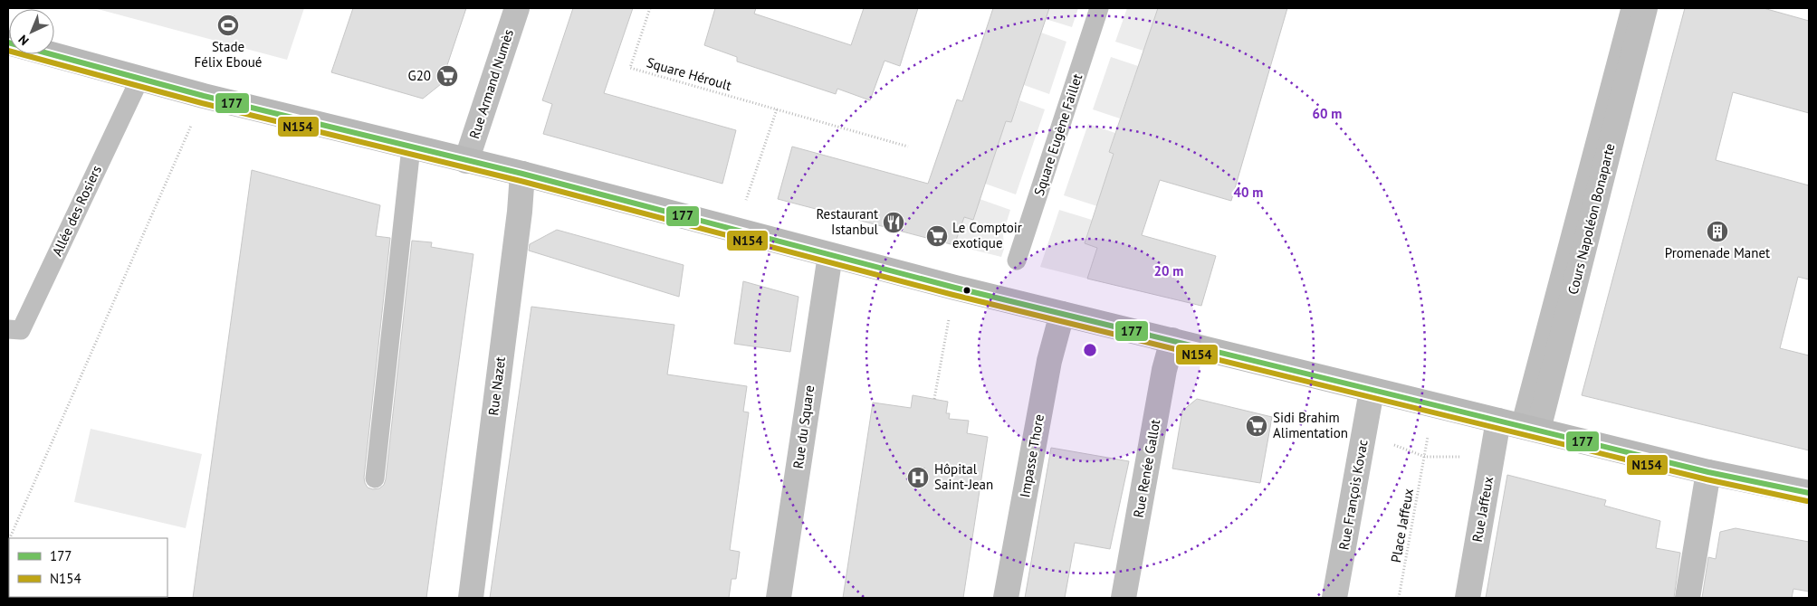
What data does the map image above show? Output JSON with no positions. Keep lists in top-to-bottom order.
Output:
{
  "streets": {
    "street": [
      "Rue Armand Numès",
      "Cours Napoléon Bonaparte",
      "Rue Nazet",
      "Rue du Square",
      "Impasse Thore",
      "Rue Renée Gallot",
      "Rue François Kovac",
      "Rue Jaffeux"
    ],
    "lane": ["Square Eugène Faillet", "Allée des Rosiers"],
    "path": ["Square Héroult", "Place Jaffeux"]
  },
  "crossings": [
    ["Cours Napoléon Bonaparte", "Rue Jaffeux"]
  ],
  "places": {
    "sports": ["Stade Félix Eboué"],
    "supermarket": ["G20", "Le Comptoir exotique", "Sidi Brahim Alimentation"],
    "restaurant": ["Restaurant Istanbul"],
    "building": ["Promenade Manet"],
    "hospital": ["Hôpital Saint-Jean"]
  },
  "lines": ["transit line 177", "transit line N154"],
  "legend": ["177", "N154"],
  "north": "bottom left",
  "rings": ["60 m", "40 m", "20 m"]
}
